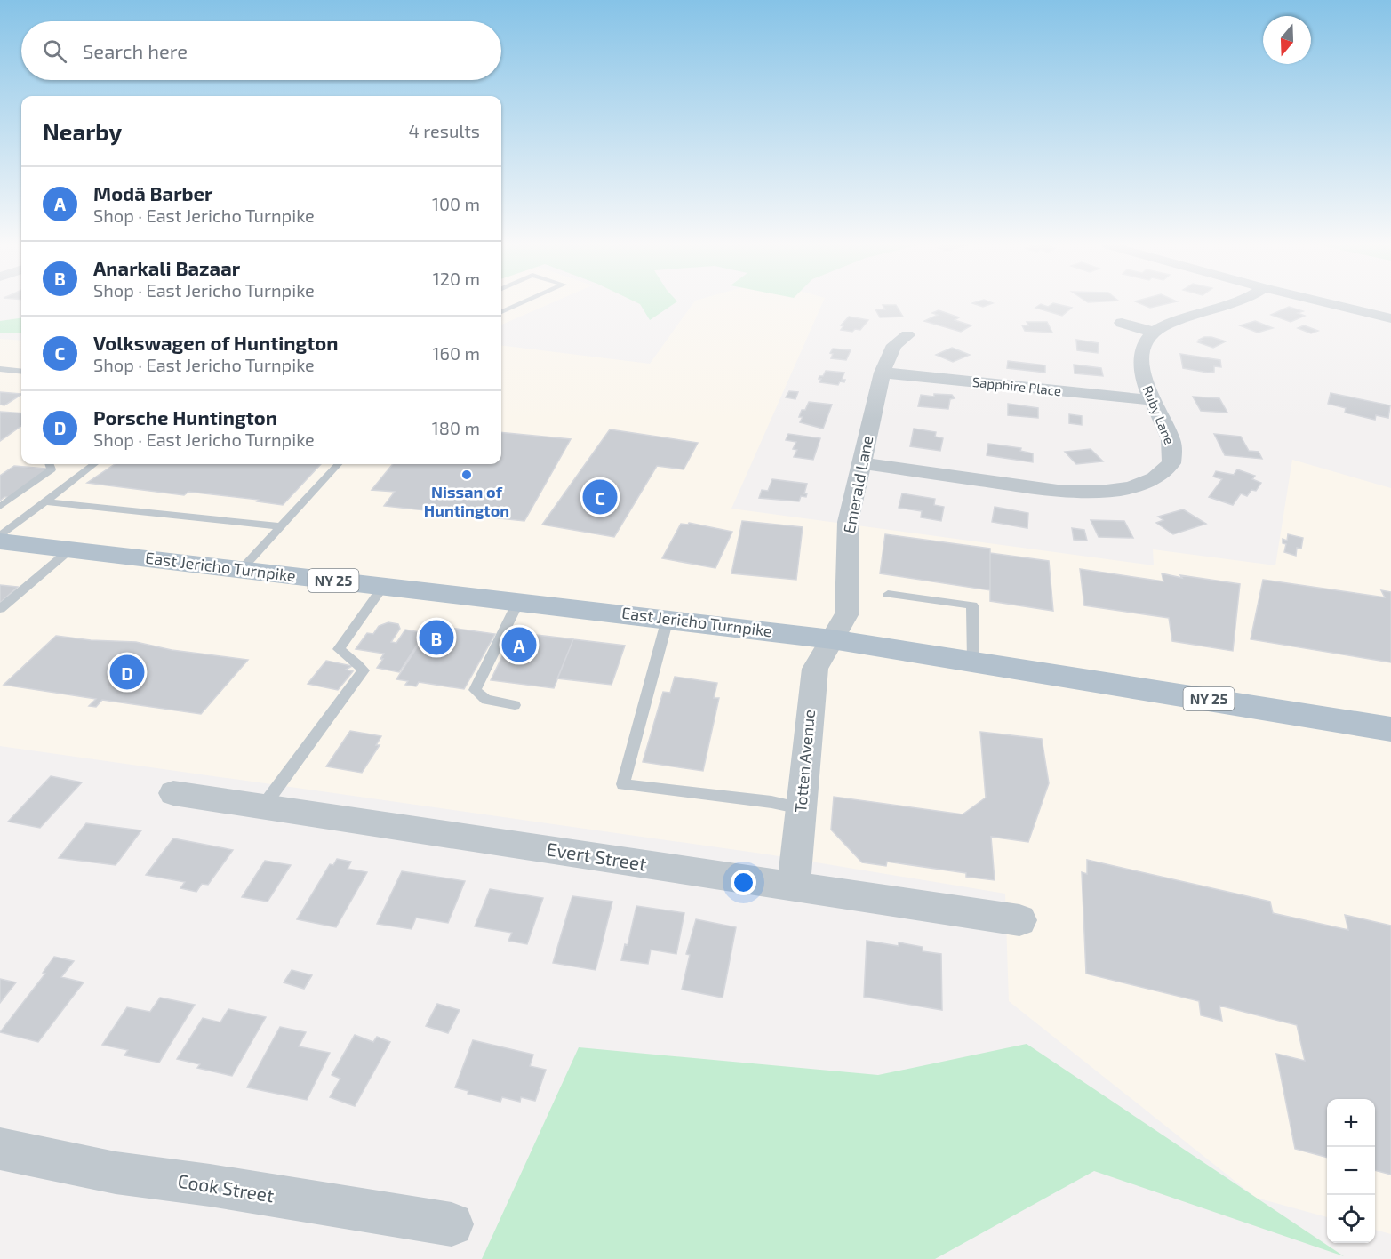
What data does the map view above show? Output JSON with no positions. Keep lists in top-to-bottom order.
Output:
{
  "streets": {
    "main road": ["East Jericho Turnpike", "NY 25"],
    "street": [
      "Sapphire Place",
      "Ruby Lane",
      "Emerald Lane",
      "Totten Avenue",
      "Evert Street",
      "Cook Street"
    ]
  },
  "crossings": [
    ["Sapphire Place", "Ruby Lane"],
    ["Sapphire Place", "Emerald Lane"],
    ["Ruby Lane", "Emerald Lane"],
    ["Emerald Lane", "East Jericho Turnpike"],
    ["Emerald Lane", "Totten Avenue"],
    ["East Jericho Turnpike", "Totten Avenue"],
    ["Totten Avenue", "Evert Street"]
  ],
  "places": ["Nissan of Huntington"],
  "north": "bottom",
  "page": {
    "search": "Search here",
    "heading": ["Nearby", "4 results"],
    "list": [
      {
        "mark": "A",
        "name": "Modä Barber",
        "note": "Shop · East Jericho Turnpike",
        "value": "100 m"
      },
      {
        "mark": "B",
        "name": "Anarkali Bazaar",
        "note": "Shop · East Jericho Turnpike",
        "value": "120 m"
      },
      {
        "mark": "C",
        "name": "Volkswagen of Huntington",
        "note": "Shop · East Jericho Turnpike",
        "value": "160 m"
      },
      {
        "mark": "D",
        "name": "Porsche Huntington",
        "note": "Shop · East Jericho Turnpike",
        "value": "180 m"
      }
    ],
    "pins": [
      "C",
      "B",
      "A",
      "D"
    ],
    "map_buttons": ["+", "−"]
  }
}
